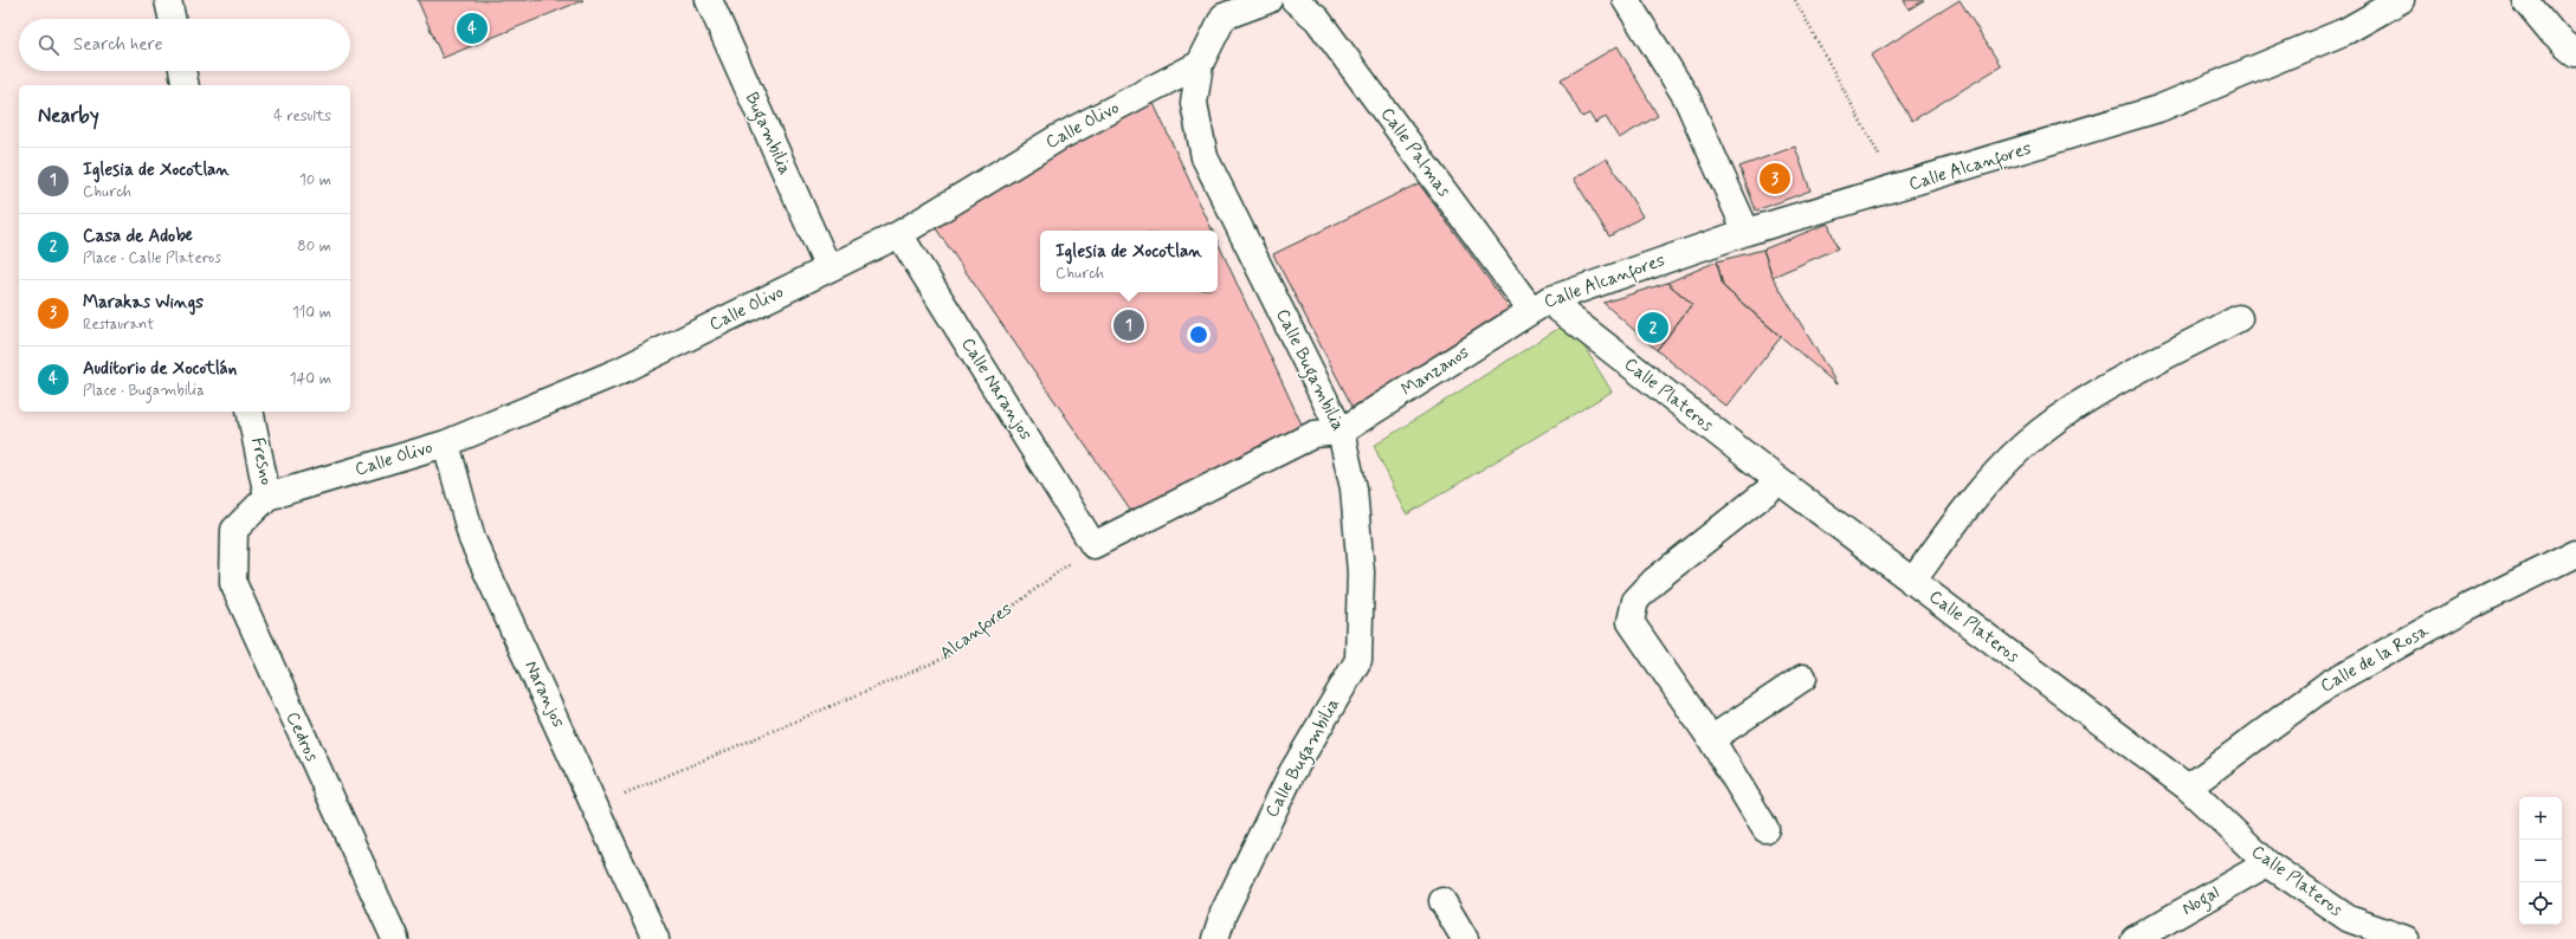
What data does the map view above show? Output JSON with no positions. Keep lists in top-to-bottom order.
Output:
{
  "streets": {
    "street": [
      "Calle Olivo",
      "Bugambilia",
      "Calle Palmas",
      "Calle Alcanfores",
      "Calle Bugambilia",
      "Manzanos",
      "Calle Naranjos",
      "Calle Plateros",
      "Fresno",
      "Calle de la Rosa",
      "Naranjos",
      "Cedros",
      "Nogal"
    ],
    "path": ["Alcanfores"]
  },
  "crossings": [
    ["Calle Olivo", "Bugambilia"],
    ["Calle Olivo", "Calle Bugambilia"],
    ["Calle Olivo", "Calle Naranjos"],
    ["Calle Olivo", "Fresno"],
    ["Calle Olivo", "Naranjos"],
    ["Calle Palmas", "Calle Alcanfores"],
    ["Calle Palmas", "Manzanos"],
    ["Calle Palmas", "Calle Plateros"],
    ["Calle Alcanfores", "Manzanos"],
    ["Calle Alcanfores", "Calle Plateros"],
    ["Calle Bugambilia", "Manzanos"],
    ["Manzanos", "Calle Plateros"],
    ["Calle Naranjos", "Alcanfores"],
    ["Calle Plateros", "Calle de la Rosa"],
    ["Calle Plateros", "Nogal"],
    ["Fresno", "Cedros"],
    ["Alcanfores", "Naranjos"]
  ],
  "page": {
    "pins": [
      "4",
      "3",
      "1",
      "2"
    ],
    "search": "Search here",
    "heading": ["Nearby", "4 results"],
    "list": [
      {
        "mark": "1",
        "name": "Iglesia de Xocotlan",
        "note": "Church",
        "value": "10 m"
      },
      {
        "mark": "2",
        "name": "Casa de Adobe",
        "note": "Place · Calle Plateros",
        "value": "80 m"
      },
      {
        "mark": "3",
        "name": "Marakas Wings",
        "note": "Restaurant",
        "value": "110 m"
      },
      {
        "mark": "4",
        "name": "Auditorio de Xocotlán",
        "note": "Place · Bugambilia",
        "value": "140 m"
      }
    ],
    "popup": ["Iglesia de Xocotlan", "Church"],
    "map_buttons": ["+", "−"]
  }
}
